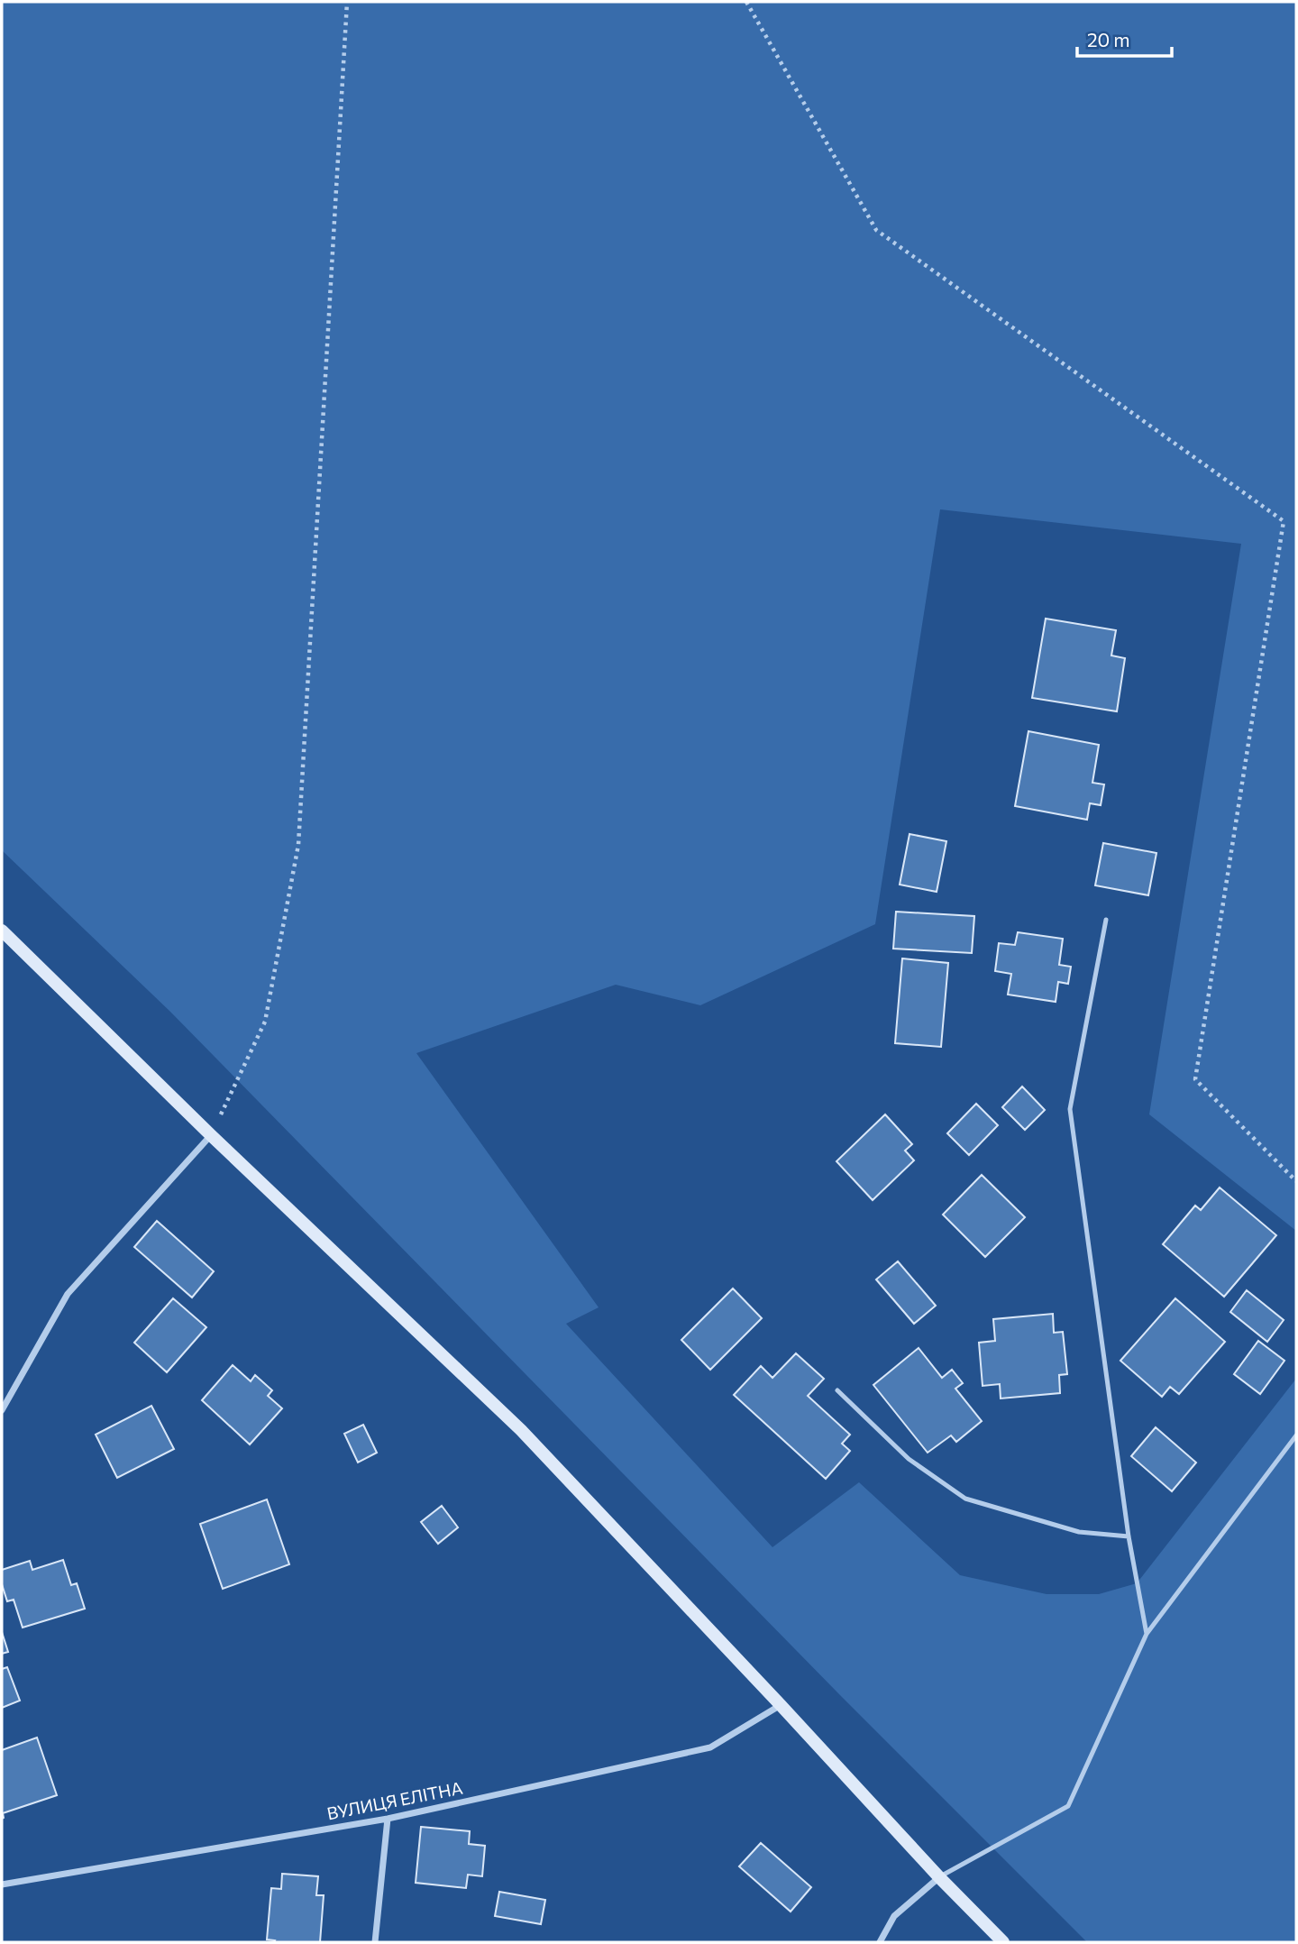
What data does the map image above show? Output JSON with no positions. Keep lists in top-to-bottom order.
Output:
{
  "streets": {
    "street": ["ВУЛИЦЯ ЕЛІТНА"]
  },
  "scale_bar": "20 m"
}
